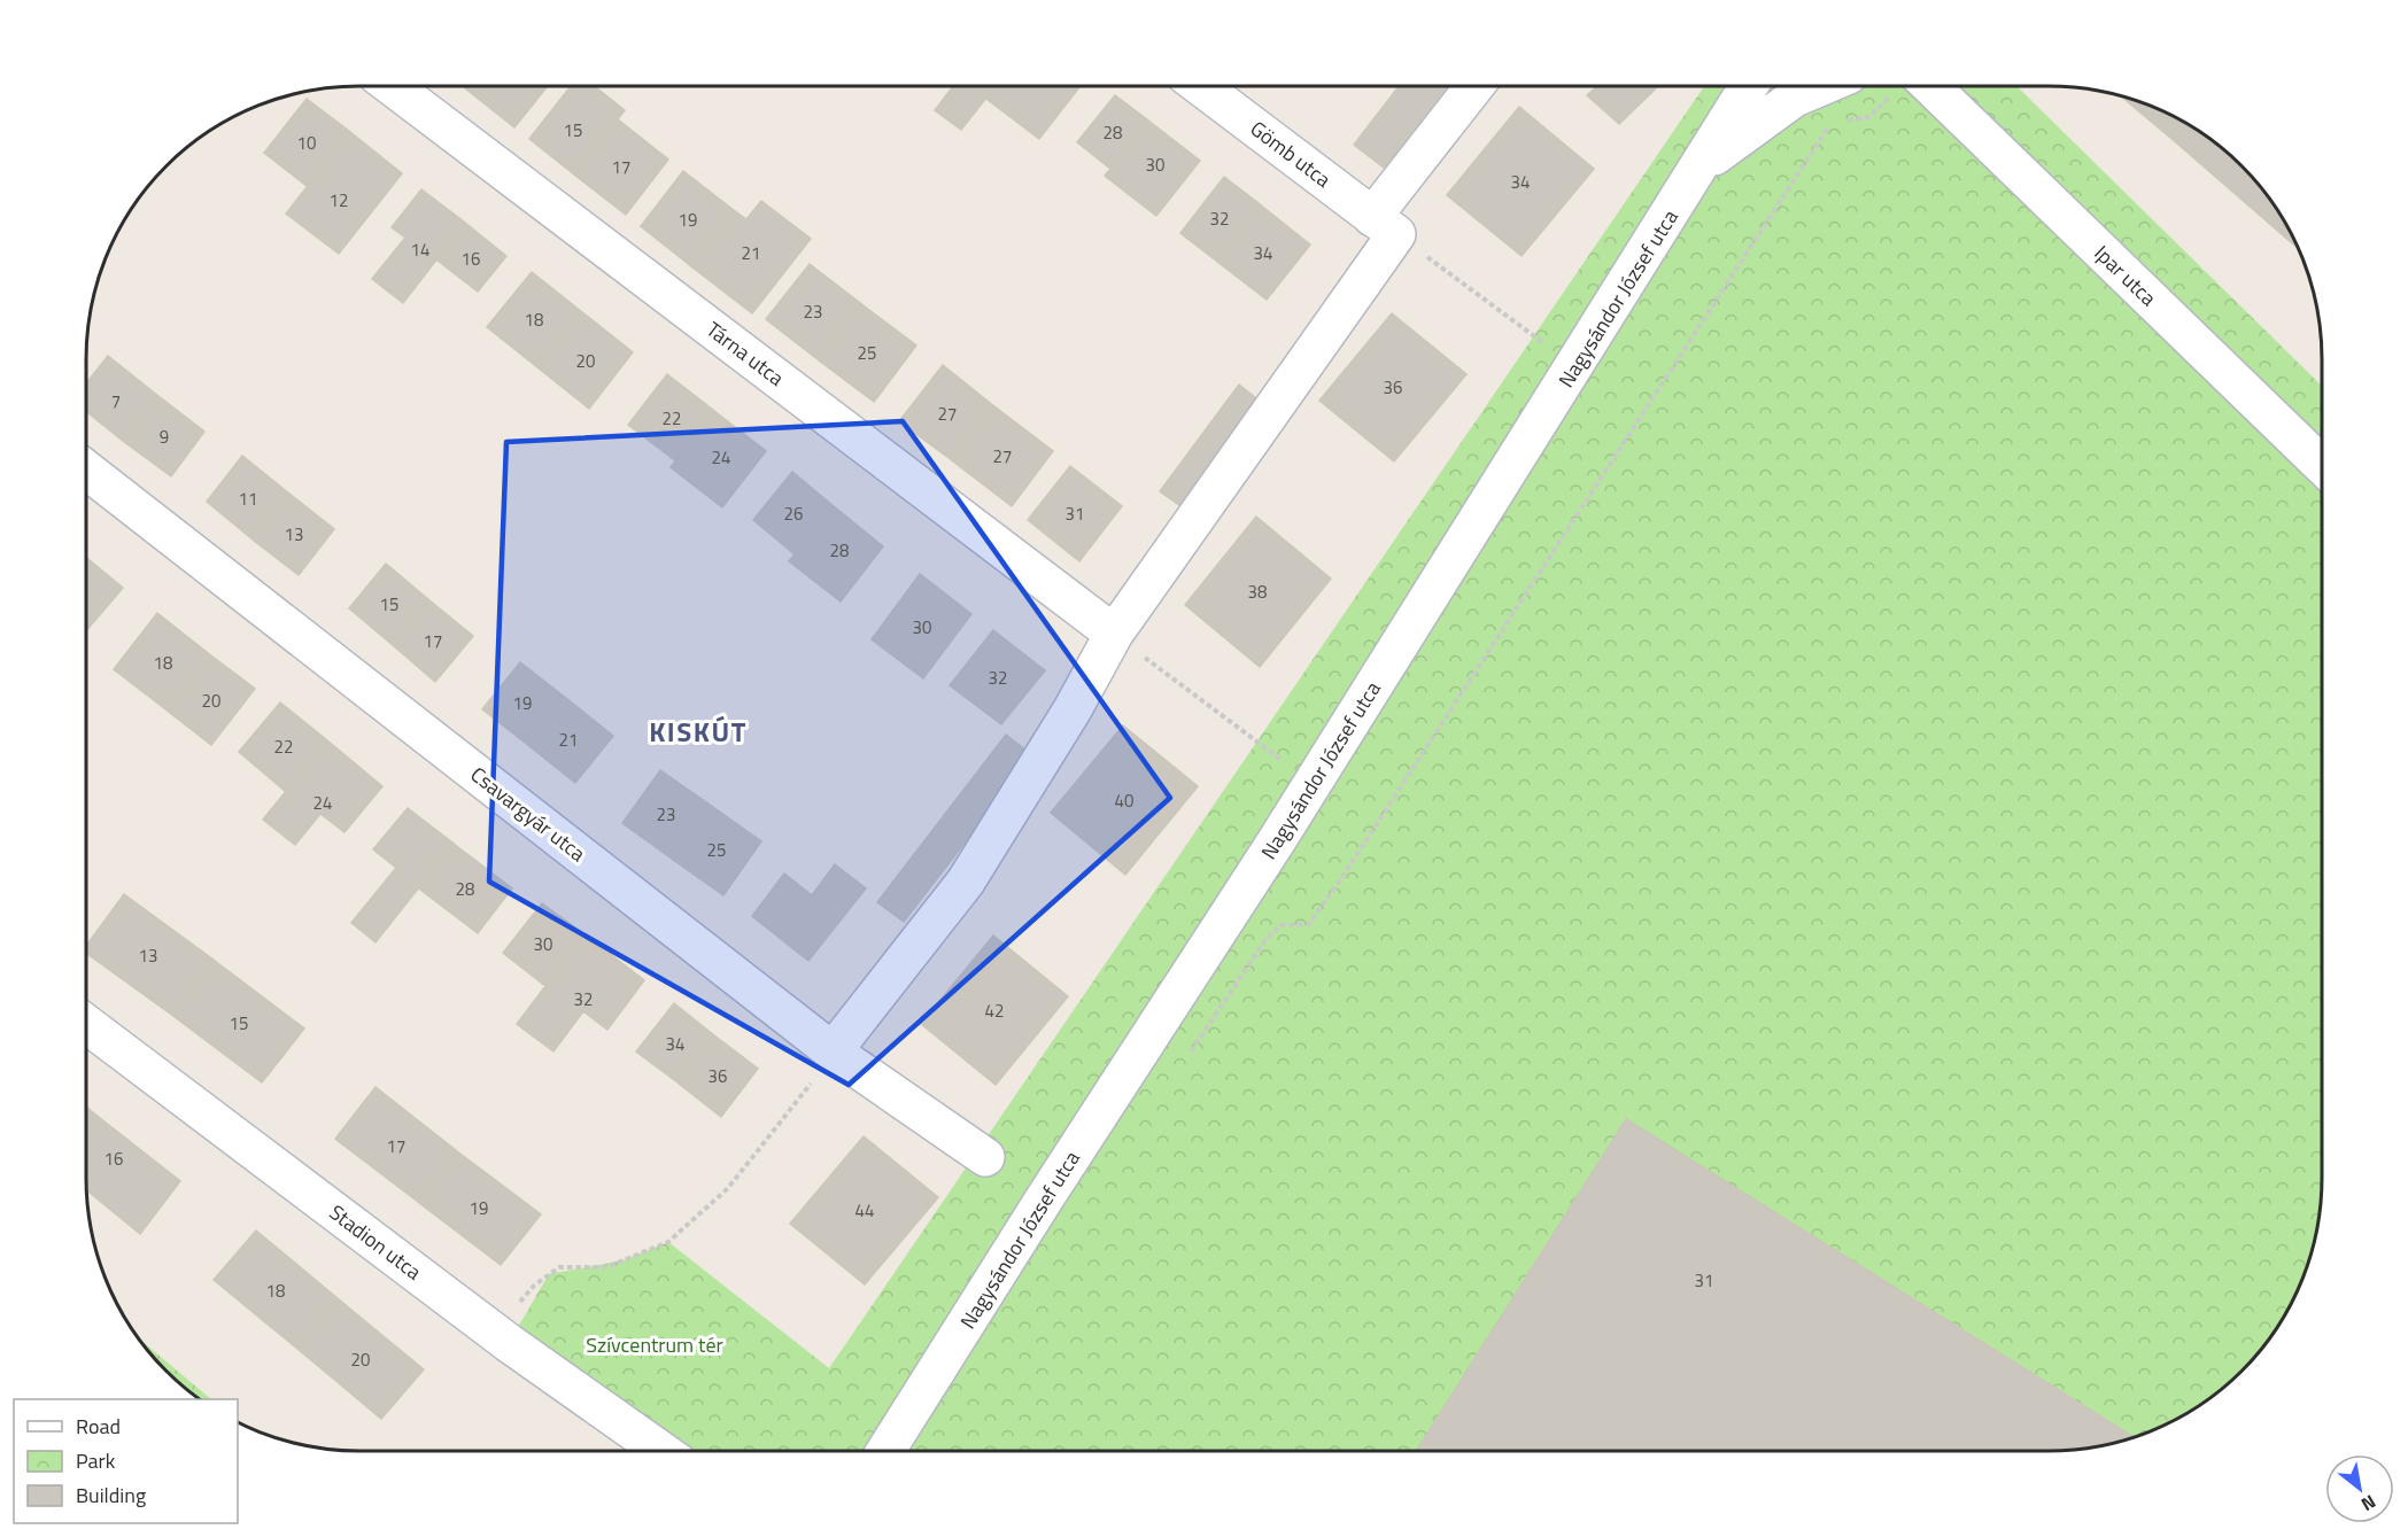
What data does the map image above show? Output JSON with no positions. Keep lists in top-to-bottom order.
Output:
{
  "streets": {
    "street": [
      "Gömb utca",
      "Ipar utca",
      "Nagysándor József utca",
      "Tárna utca",
      "Csavargyár utca",
      "Stadion utca"
    ]
  },
  "districts": ["KISKÚT"],
  "parks": ["Szívcentrum tér"],
  "house_numbers": [
    "15",
    "28",
    "10",
    "30",
    "17",
    "34",
    "12",
    "32",
    "19",
    "14",
    "21",
    "34",
    "16",
    "23",
    "18",
    "25",
    "20",
    "36",
    "7",
    "27",
    "22",
    "9",
    "27",
    "24",
    "11",
    "26",
    "31",
    "13",
    "28",
    "38",
    "15",
    "30",
    "17",
    "18",
    "32",
    "20",
    "19",
    "21",
    "22",
    "40",
    "24",
    "23",
    "25",
    "28",
    "30",
    "13",
    "32",
    "42",
    "15",
    "34",
    "36",
    "17",
    "16",
    "19",
    "44",
    "31",
    "18",
    "20"
  ],
  "legend": ["Road", "Park", "Building"],
  "north": "bottom right"
}
